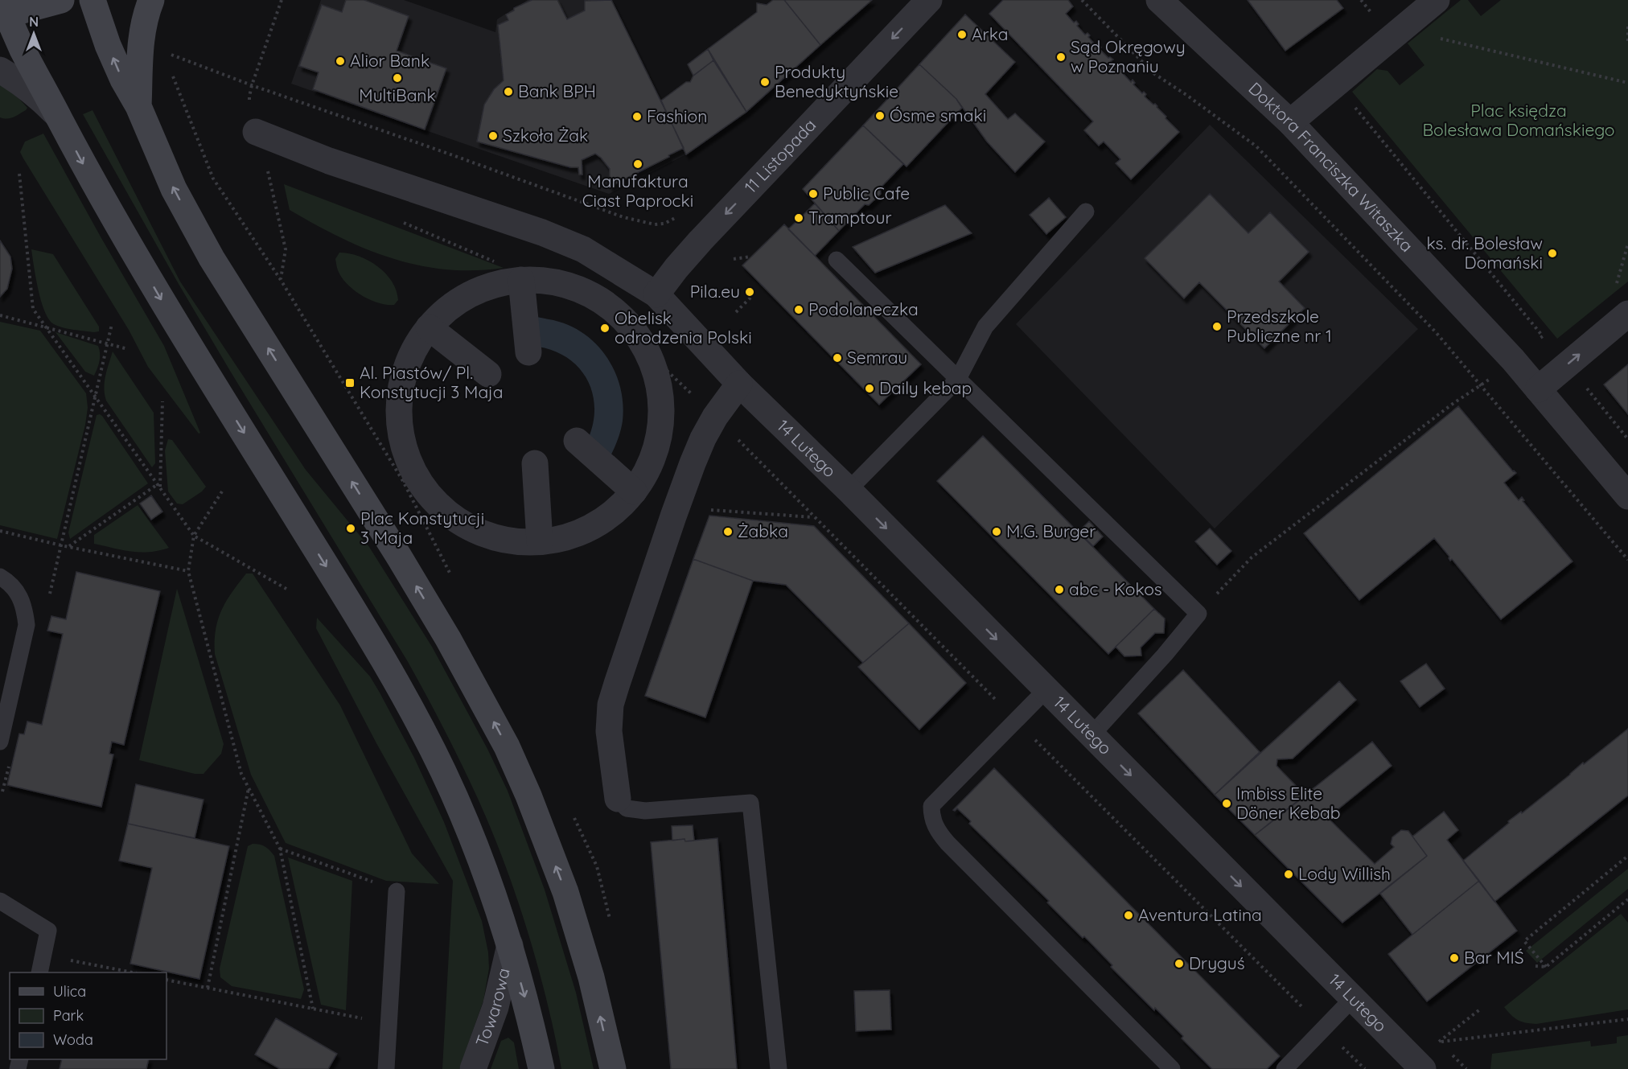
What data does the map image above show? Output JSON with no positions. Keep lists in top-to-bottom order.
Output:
{
  "streets": {
    "street": [
      "11 Listopada",
      "Doktora Franciszka Witaszka",
      "14 Lutego",
      "Towarowa"
    ]
  },
  "one_way": ["11 Listopada", "14 Lutego"],
  "parks": ["Plac księdza Bolesława Domańskiego"],
  "places": {
    "other": [
      "Arka",
      "Sąd Okręgowy w Poznaniu",
      "Alior Bank",
      "MultiBank",
      "Produkty Benedyktyńskie",
      "Bank BPH",
      "Ósme smaki",
      "Fashion",
      "Szkoła Żak",
      "Manufaktura Ciast Paprocki",
      "Public Cafe",
      "Tramptour",
      "ks. dr. Bolesław Domański",
      "Pila.eu",
      "Podolaneczka",
      "Przedszkole Publiczne nr 1",
      "Obelisk odrodzenia Polski",
      "Semrau",
      "Daily kebap",
      "Plac Konstytucji 3 Maja",
      "Żabka",
      "M.G. Burger",
      "abc - Kokos",
      "Imbiss Elite Döner Kebab",
      "Lody Willish",
      "Aventura Latina",
      "Bar MIŚ",
      "Dryguś"
    ],
    "transit": ["Al. Piastów/ Pl. Konstytucji 3 Maja"]
  },
  "legend": ["Ulica", "Park", "Woda"],
  "north": "top"
}
